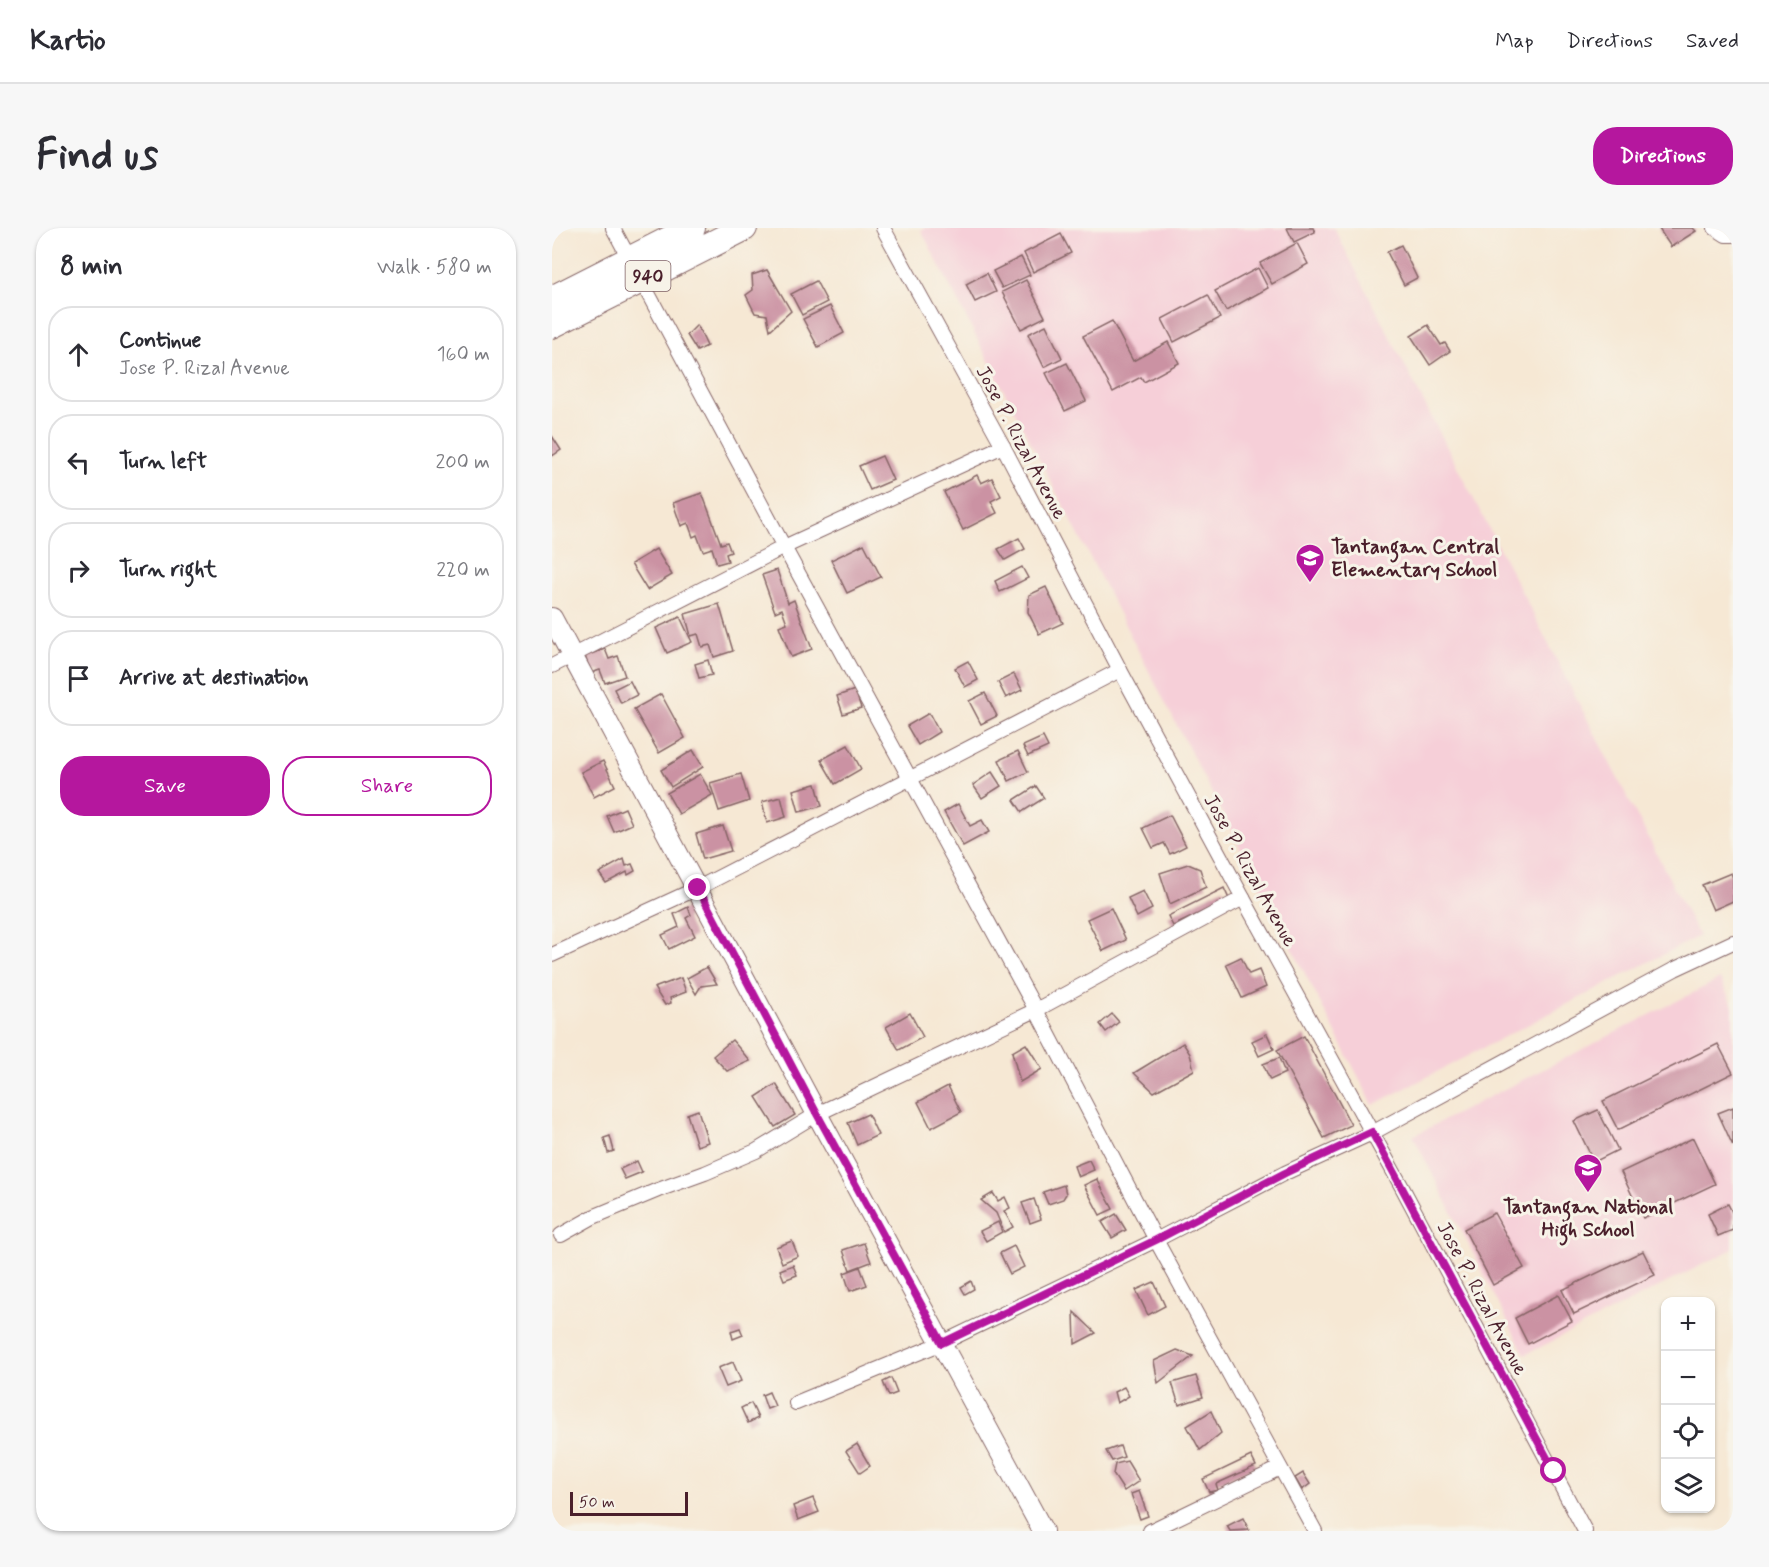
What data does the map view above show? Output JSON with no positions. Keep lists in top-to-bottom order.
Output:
{
  "streets": {
    "highway": ["940"],
    "street": ["Jose P. Rizal Avenue"]
  },
  "places": {
    "school or university": ["Tantangan Central Elementary School", "Tantangan National High School"]
  },
  "scale_bar": "50 m",
  "page": {
    "header": "Kartio",
    "nav": ["Map", "Directions", "Saved"],
    "buttons": [
      "Directions",
      ["Save", "Share"]
    ],
    "title": "Find us",
    "heading": ["8 min", "Walk · 580 m"],
    "list": [
      ["Continue", "Jose P. Rizal Avenue", "160 m"],
      ["Turn left", "200 m"],
      ["Turn right", "220 m"],
      "Arrive at destination"
    ],
    "map_buttons": ["+", "−"],
    "scale": "50 m"
  }
}
